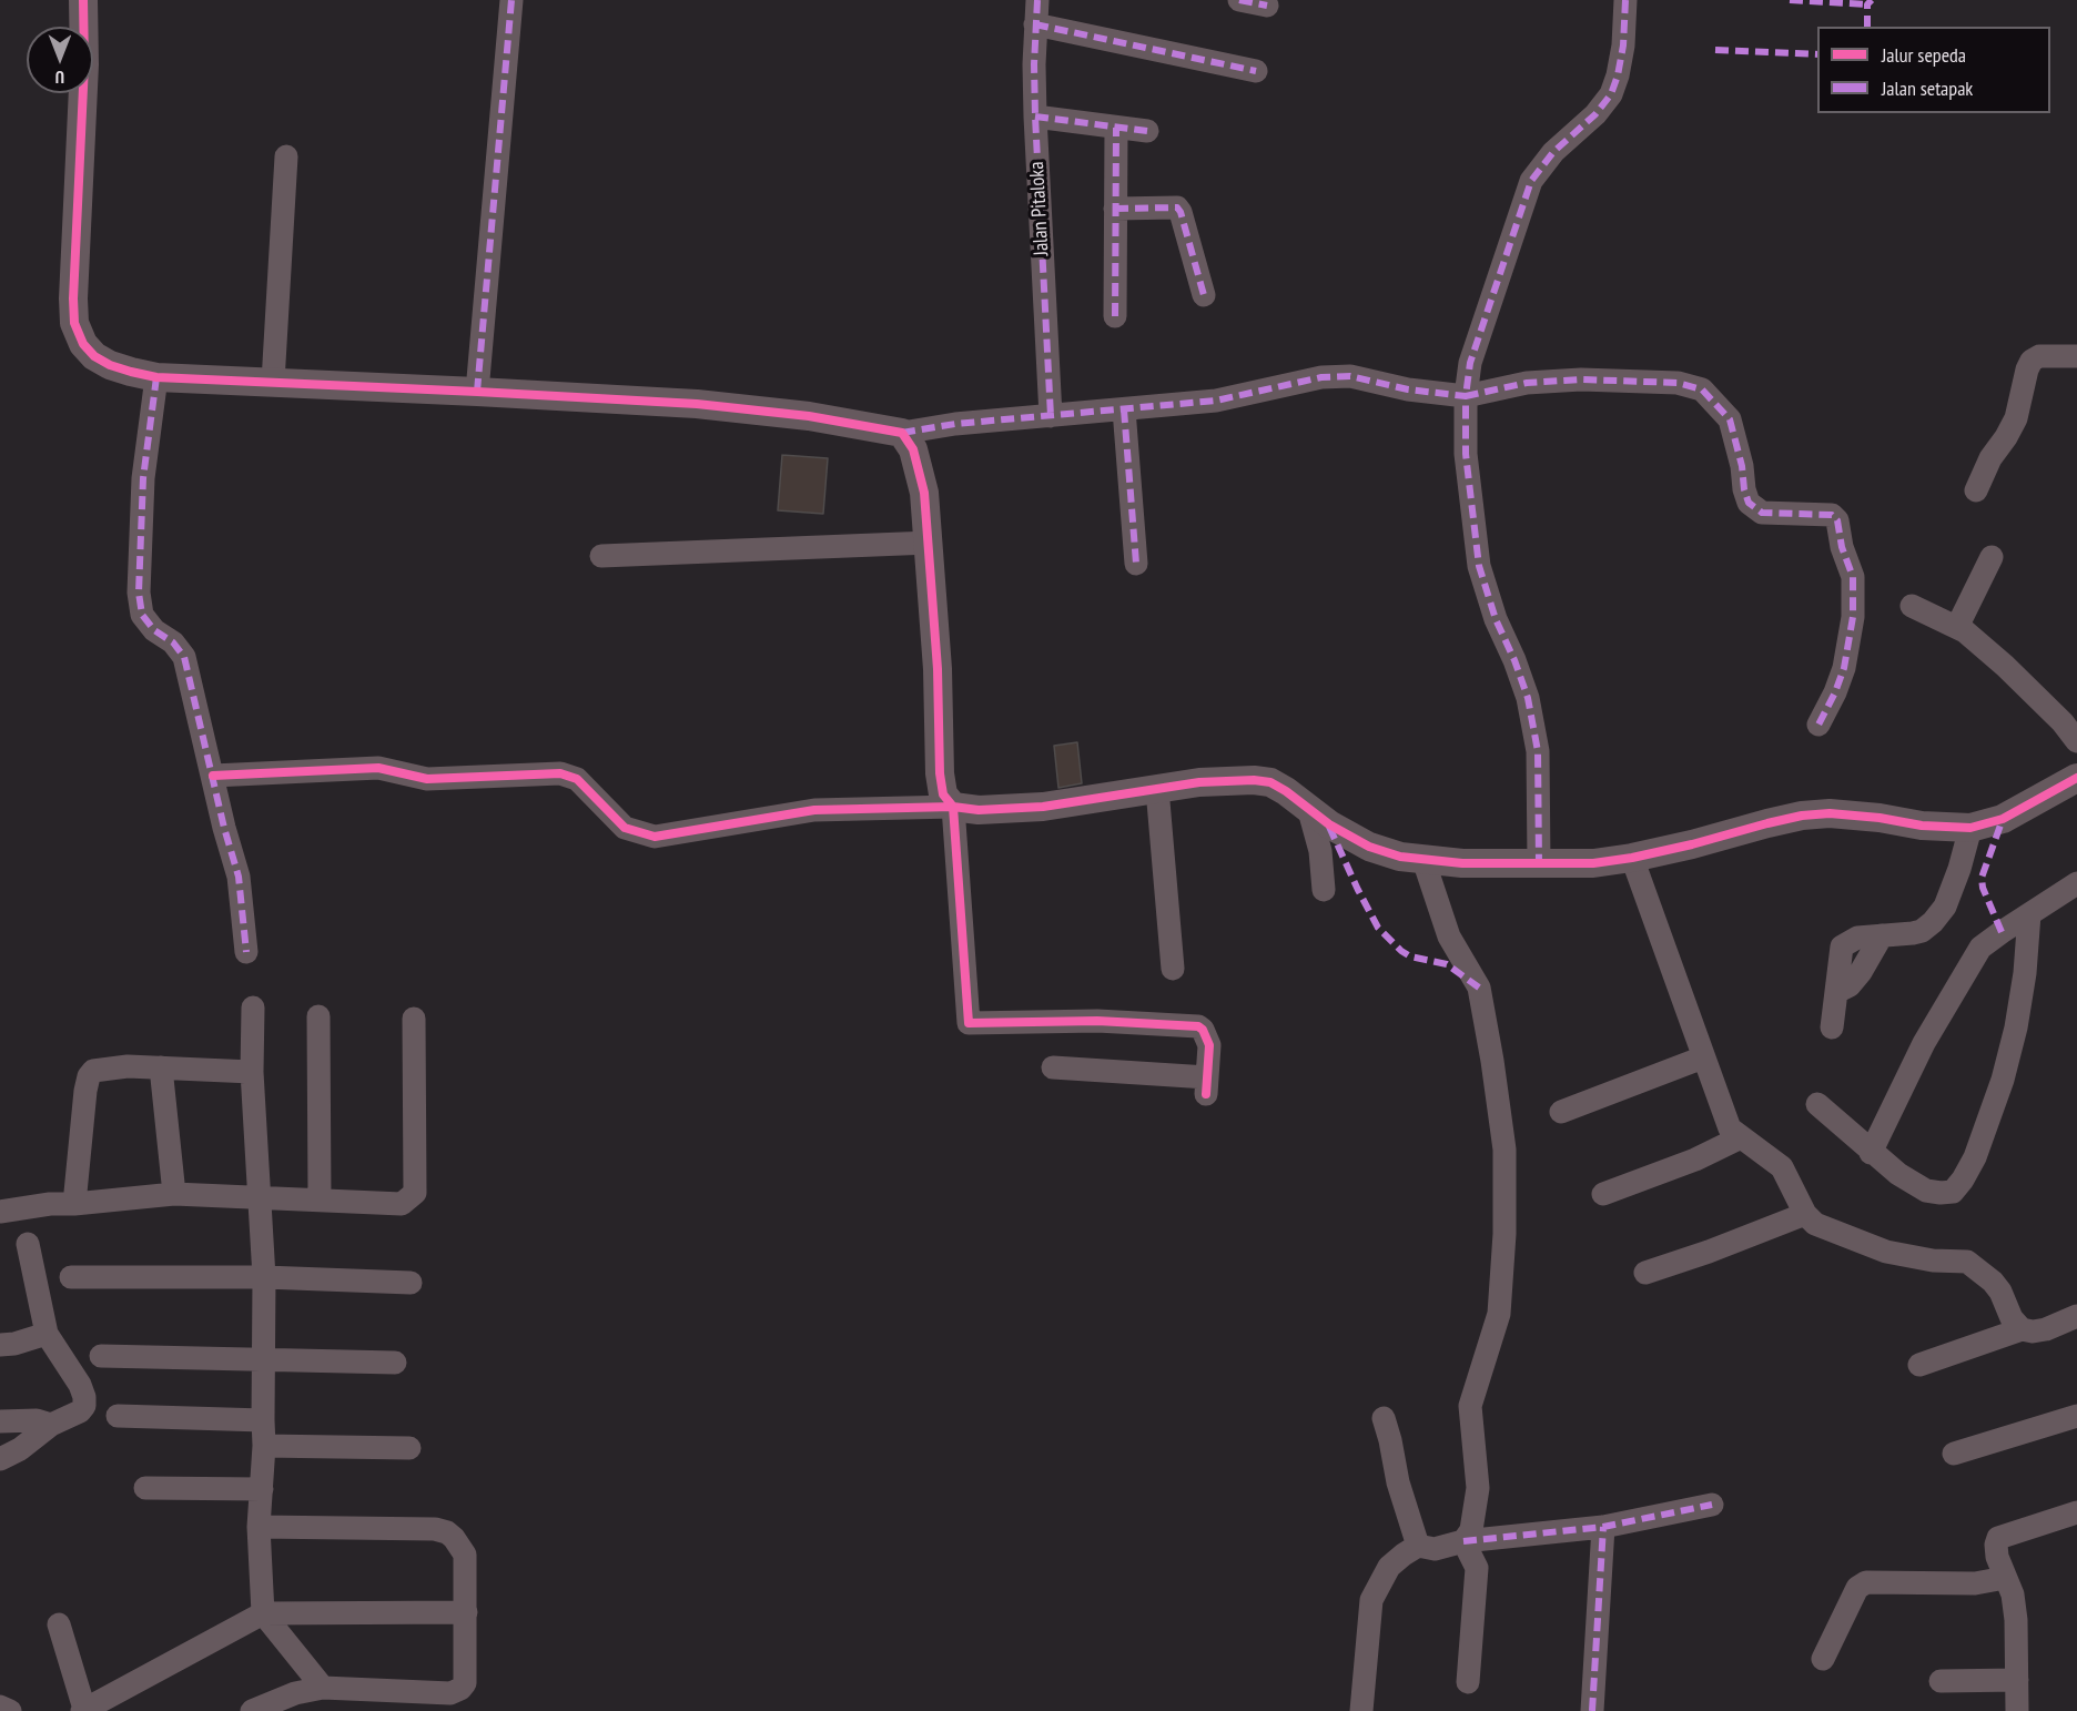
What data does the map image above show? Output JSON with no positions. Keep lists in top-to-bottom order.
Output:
{
  "streets": {
    "street": ["Jalan Pitaloka"]
  },
  "legend": ["Jalur sepeda", "Jalan setapak"],
  "north": "bottom"
}
